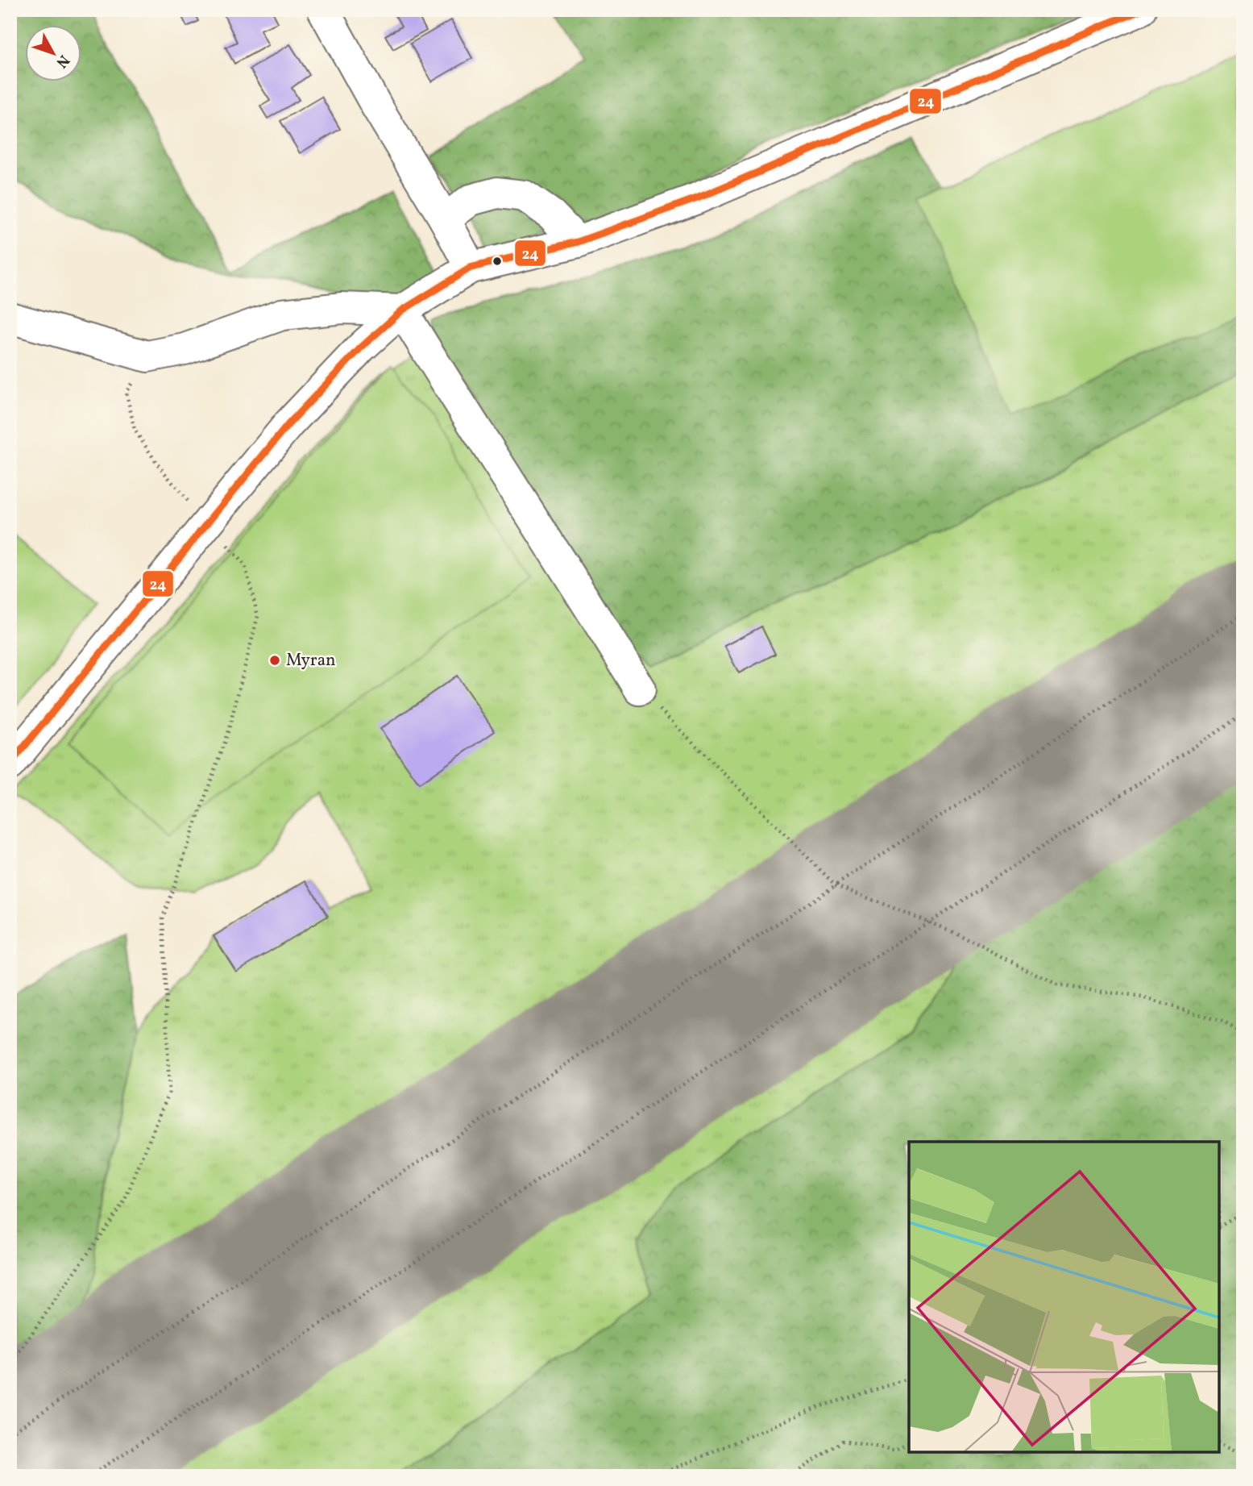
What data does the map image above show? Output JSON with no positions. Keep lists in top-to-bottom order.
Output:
{
  "places": ["Myran"],
  "lines": ["transit line 24"],
  "north": "bottom right"
}
